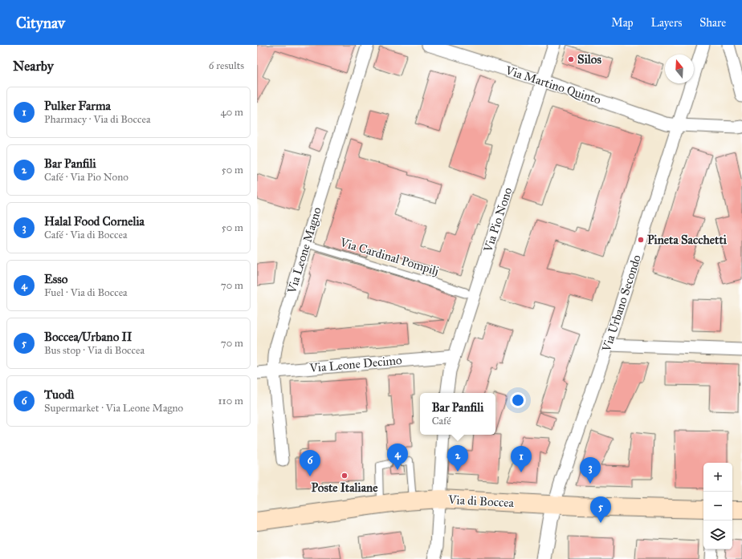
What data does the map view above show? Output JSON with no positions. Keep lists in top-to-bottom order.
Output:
{
  "streets": {
    "main road": ["Via di Boccea"],
    "street": [
      "Via Martino Quinto",
      "Via Pio Nono",
      "Via Leone Magno",
      "Via Cardinal Pompilj",
      "Via Urbano Secondo",
      "Via Leone Decimo"
    ]
  },
  "crossings": [
    ["Via Martino Quinto", "Via Pio Nono"],
    ["Via Martino Quinto", "Via Urbano Secondo"],
    ["Via Pio Nono", "Via Leone Decimo"],
    ["Via Leone Magno", "Via Cardinal Pompilj"],
    ["Via Leone Magno", "Via Leone Decimo"],
    ["Via Urbano Secondo", "Via di Boccea"]
  ],
  "places": ["Silos", "Pineta Sacchetti", "Poste Italiane"],
  "north": "top",
  "page": {
    "header": "Citynav",
    "nav": ["Map", "Layers", "Share"],
    "heading": ["Nearby", "6 results"],
    "list": [
      {
        "mark": "1",
        "name": "Pulker Farma",
        "note": "Pharmacy · Via di Boccea",
        "value": "40 m"
      },
      {
        "mark": "2",
        "name": "Bar Panfili",
        "note": "Café · Via Pio Nono",
        "value": "50 m"
      },
      {
        "mark": "3",
        "name": "Halal Food Cornelia",
        "note": "Café · Via di Boccea",
        "value": "50 m"
      },
      {
        "mark": "4",
        "name": "Esso",
        "note": "Fuel · Via di Boccea",
        "value": "70 m"
      },
      {
        "mark": "5",
        "name": "Boccea/Urbano II",
        "note": "Bus stop · Via di Boccea",
        "value": "70 m"
      },
      {
        "mark": "6",
        "name": "Tuodì",
        "note": "Supermarket · Via Leone Magno",
        "value": "110 m"
      }
    ],
    "popup": ["Bar Panfili", "Café"],
    "pins": [
      "4",
      "2",
      "1",
      "6",
      "3",
      "5"
    ],
    "map_buttons": ["+", "−"]
  }
}
